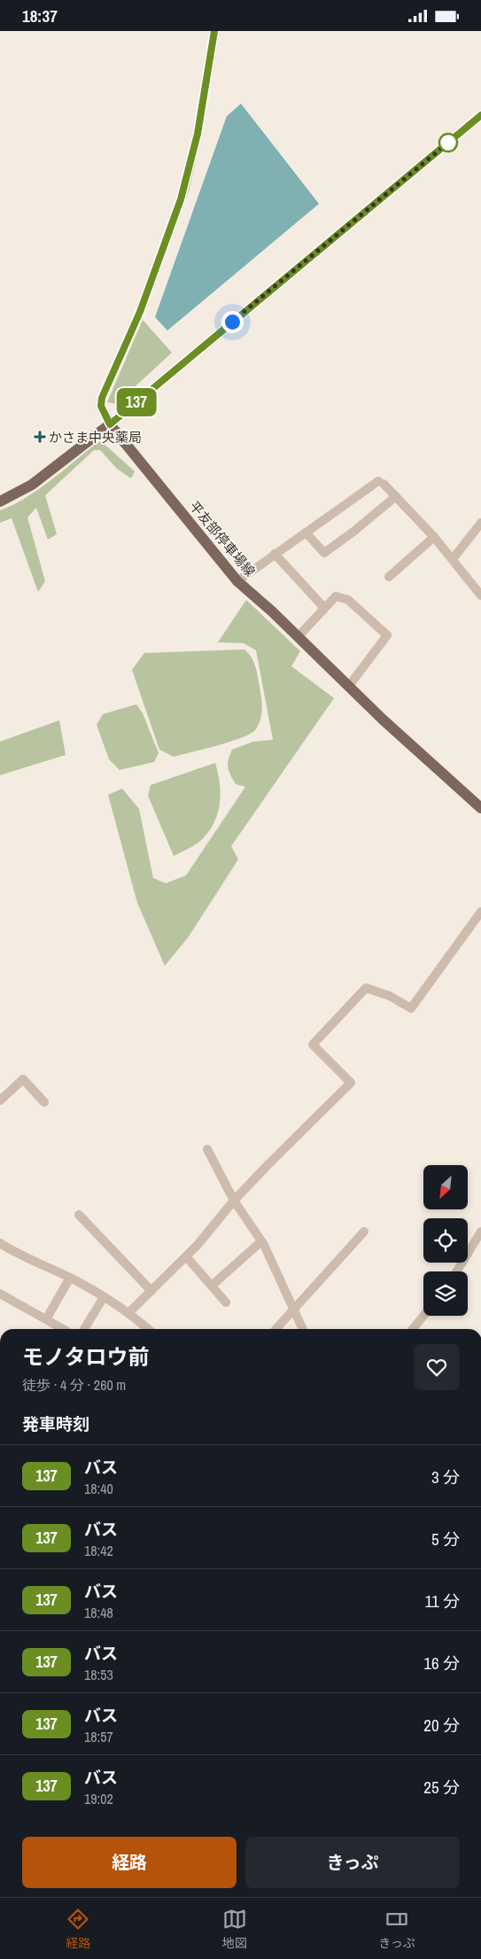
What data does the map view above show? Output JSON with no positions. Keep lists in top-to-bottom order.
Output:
{
  "streets": {
    "main road": ["平友部停車場線"]
  },
  "places": {
    "health": ["かさま中央薬局"]
  },
  "lines": ["bus line 137"],
  "north": "bottom left",
  "page": {
    "status": "18:37",
    "on_map": "137",
    "heading": [
      ["モノタロウ前", "徒歩 · 4 分 · 260 m"],
      "発車時刻"
    ],
    "list": [
      {
        "mark": "137",
        "name": "バス",
        "note": "18:40",
        "value": "3 分"
      },
      {
        "mark": "137",
        "name": "バス",
        "note": "18:42",
        "value": "5 分"
      },
      {
        "mark": "137",
        "name": "バス",
        "note": "18:48",
        "value": "11 分"
      },
      {
        "mark": "137",
        "name": "バス",
        "note": "18:53",
        "value": "16 分"
      },
      {
        "mark": "137",
        "name": "バス",
        "note": "18:57",
        "value": "20 分"
      },
      {
        "mark": "137",
        "name": "バス",
        "note": "19:02",
        "value": "25 分"
      }
    ],
    "buttons": ["経路", "きっぷ"],
    "tabs": ["経路", "地図", "きっぷ"]
  }
}
